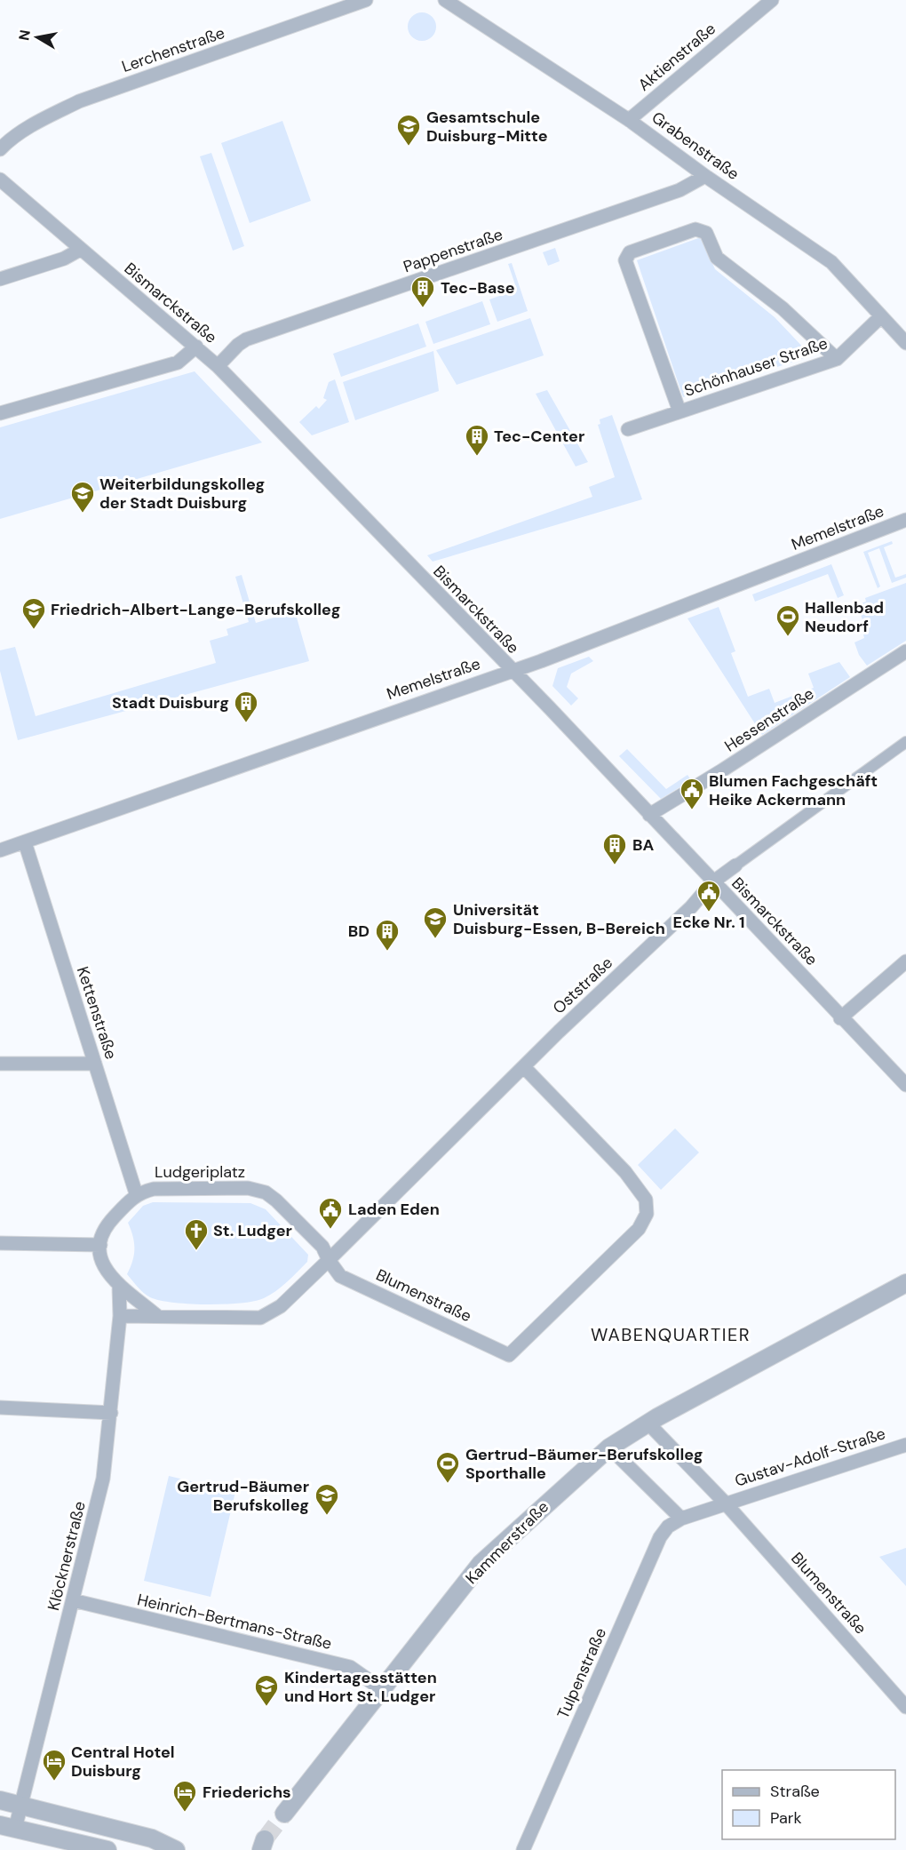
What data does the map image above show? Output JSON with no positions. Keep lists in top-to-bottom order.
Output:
{
  "streets": {
    "street": [
      "Lerchenstraße",
      "Aktienstraße",
      "Grabenstraße",
      "Pappenstraße",
      "Bismarckstraße",
      "Schönhauser Straße",
      "Memelstraße",
      "Hessenstraße",
      "Oststraße",
      "Kettenstraße",
      "Ludgeriplatz",
      "Blumenstraße",
      "Gustav-Adolf-Straße",
      "Kammerstraße",
      "Klöcknerstraße",
      "Heinrich-Bertmans-Straße",
      "Tulpenstraße"
    ]
  },
  "crossings": [
    ["Aktienstraße", "Grabenstraße"],
    ["Grabenstraße", "Pappenstraße"],
    ["Grabenstraße", "Schönhauser Straße"],
    ["Pappenstraße", "Bismarckstraße"],
    ["Bismarckstraße", "Memelstraße"],
    ["Bismarckstraße", "Hessenstraße"],
    ["Bismarckstraße", "Oststraße"],
    ["Memelstraße", "Kettenstraße"],
    ["Oststraße", "Kettenstraße"],
    ["Oststraße", "Ludgeriplatz"],
    ["Oststraße", "Blumenstraße"],
    ["Oststraße", "Klöcknerstraße"],
    ["Kettenstraße", "Ludgeriplatz"],
    ["Kettenstraße", "Blumenstraße"],
    ["Kettenstraße", "Klöcknerstraße"],
    ["Ludgeriplatz", "Blumenstraße"],
    ["Ludgeriplatz", "Klöcknerstraße"],
    ["Blumenstraße", "Gustav-Adolf-Straße"],
    ["Blumenstraße", "Kammerstraße"],
    ["Blumenstraße", "Klöcknerstraße"],
    ["Kammerstraße", "Heinrich-Bertmans-Straße"],
    ["Klöcknerstraße", "Heinrich-Bertmans-Straße"]
  ],
  "districts": ["WABENQUARTIER"],
  "places": {
    "school or university": [
      "Gesamtschule Duisburg-Mitte",
      "Weiterbildungskolleg der Stadt Duisburg",
      "Friedrich-Albert-Lange-Berufskolleg",
      "Universität Duisburg-Essen, B-Bereich",
      "Gertrud-Bäumer Berufskolleg",
      "Kindertagesstätten und Hort St. Ludger"
    ],
    "building": [
      "Tec-Base",
      "Tec-Center",
      "Stadt Duisburg",
      "BA",
      "BD"
    ],
    "sports": ["Hallenbad Neudorf", "Gertrud-Bäumer-Berufskolleg Sporthalle"],
    "public building": ["Blumen Fachgeschäft Heike Ackermann", "Ecke Nr. 1", "Laden Eden"],
    "church": ["St. Ludger"],
    "hotel": ["Central Hotel Duisburg", "Friederichs"]
  },
  "legend": ["Straße", "Park"],
  "north": "left"
}
